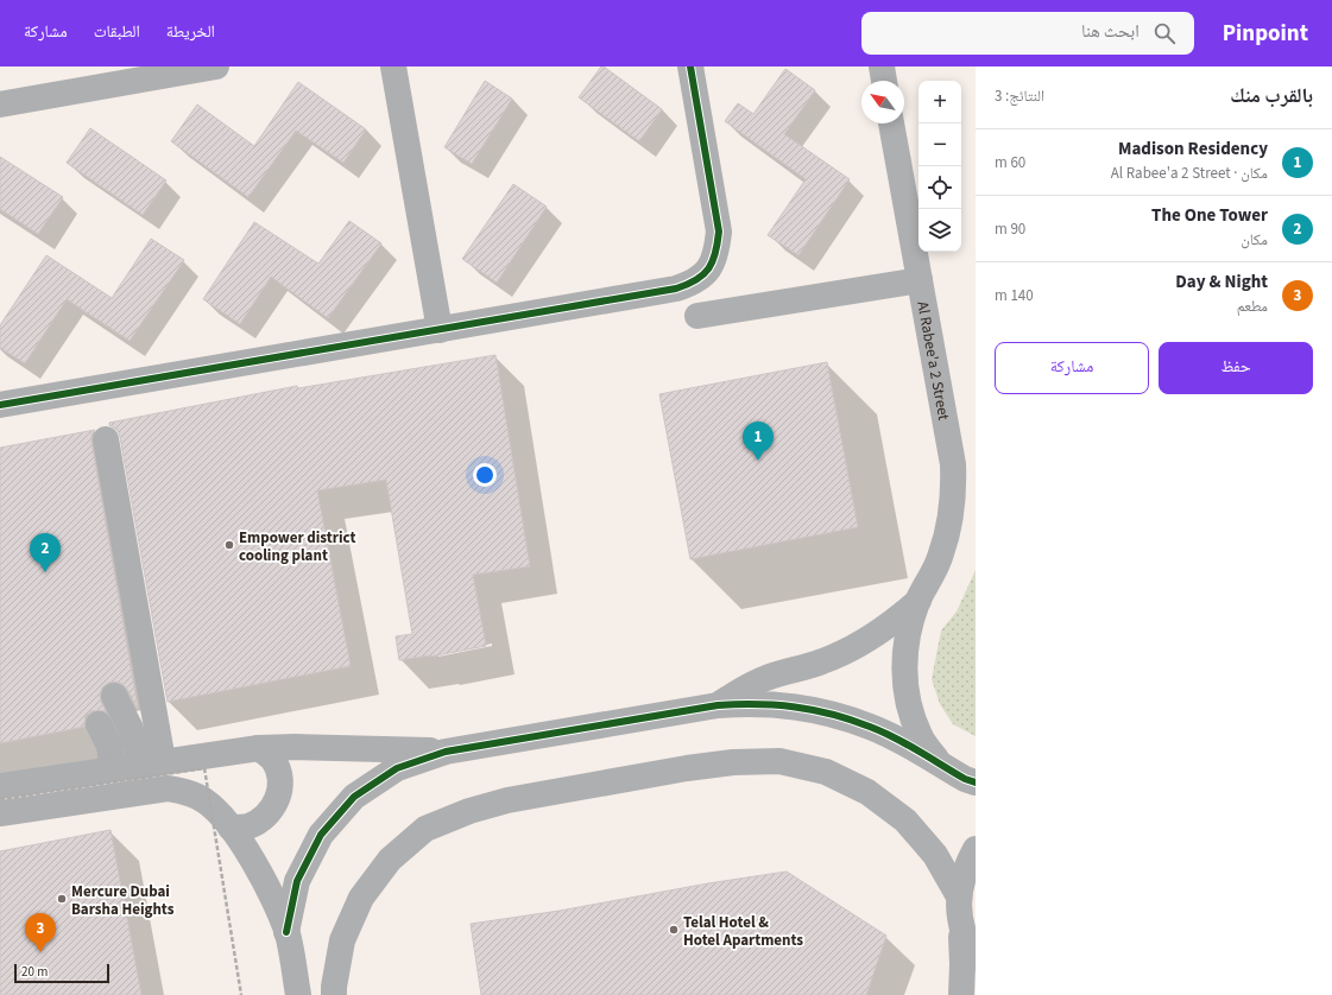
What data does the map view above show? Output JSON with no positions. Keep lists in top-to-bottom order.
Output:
{
  "streets": {
    "street": ["Al Rabee'a 2 Street"]
  },
  "places": ["Empower district cooling plant", "Mercure Dubai Barsha Heights", "Telal Hotel & Hotel Apartments"],
  "scale_bar": "20 m",
  "north": "top left",
  "page": {
    "header": "Pinpoint",
    "search": "ابحث هنا",
    "nav": ["الخريطة", "الطبقات", "مشاركة"],
    "heading": ["بالقرب منك", "النتائج: 3"],
    "map_buttons": ["+", "−"],
    "list": [
      {
        "mark": "1",
        "name": "Madison Residency",
        "note": "مكان · Al Rabee'a 2 Street",
        "value": "60 m"
      },
      {
        "mark": "2",
        "name": "The One Tower",
        "note": "مكان",
        "value": "90 m"
      },
      {
        "mark": "3",
        "name": "Day & Night",
        "note": "مطعم",
        "value": "140 m"
      }
    ],
    "buttons": ["حفظ", "مشاركة"],
    "pins": ["1", "2", "3"],
    "scale": "20 m"
  }
}
